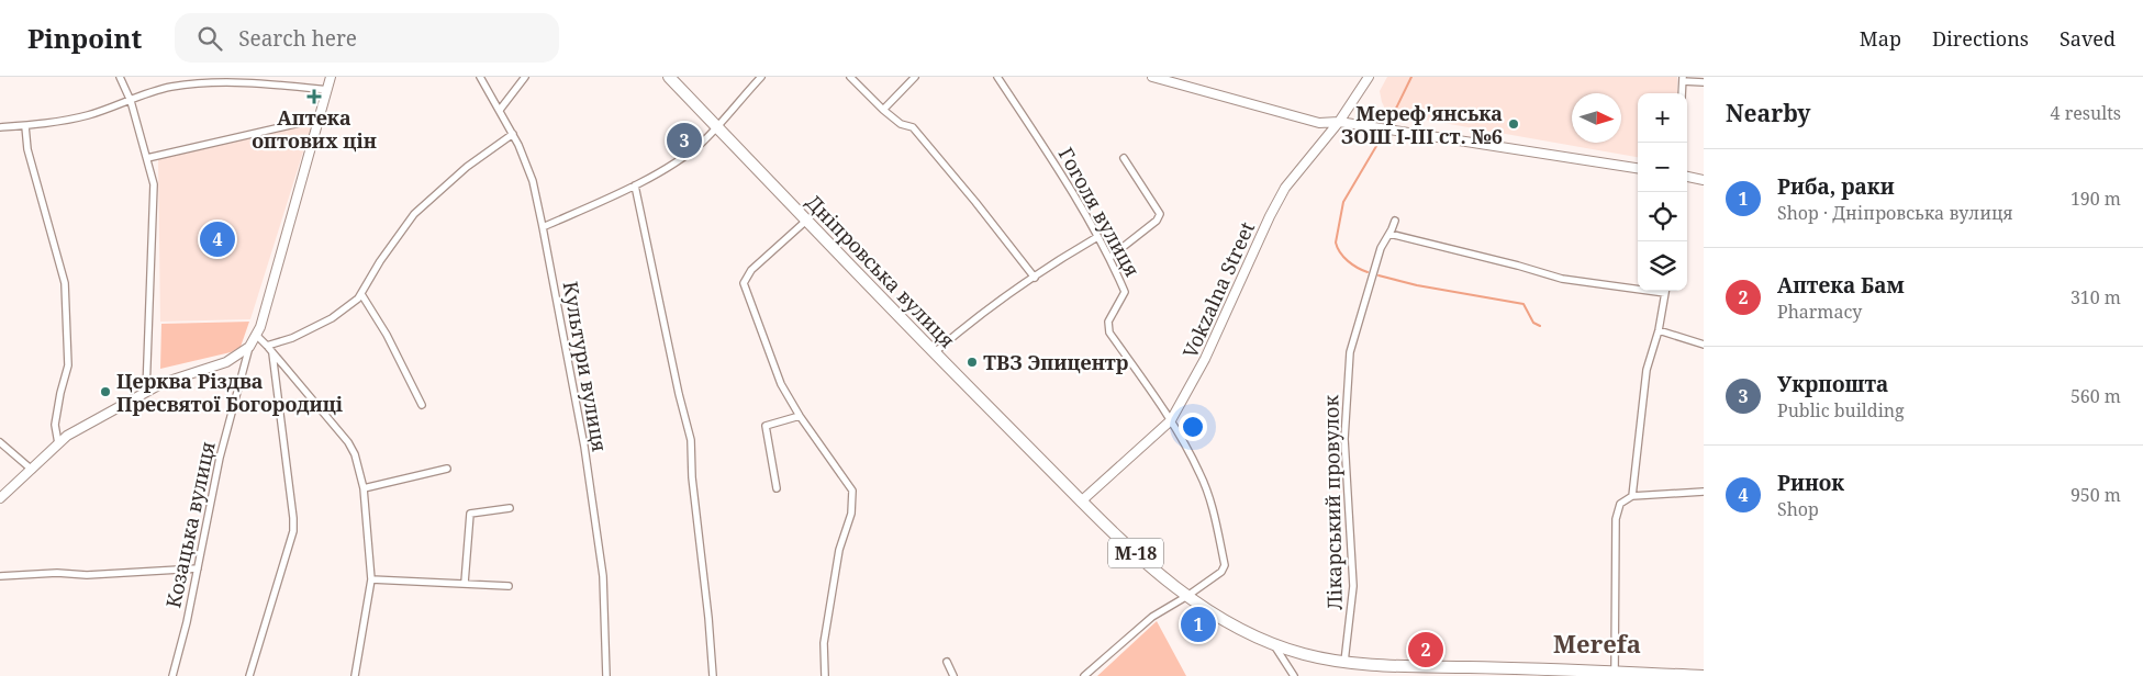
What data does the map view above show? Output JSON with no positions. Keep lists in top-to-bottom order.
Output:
{
  "streets": {
    "highway": ["Дніпровська вулиця", "М-18"],
    "street": [
      "Гоголя вулиця",
      "Vokzalna Street",
      "Культури вулиця",
      "Лікарський провулок",
      "Козацька вулиця"
    ]
  },
  "crossings": [
    ["Гоголя вулиця", "Vokzalna Street"],
    ["Дніпровська вулиця", "Vokzalna Street"],
    ["Дніпровська вулиця", "Лікарський провулок"]
  ],
  "districts": ["Merefa"],
  "places": {
    "health": ["Аптека оптових цін"],
    "other": ["Мереф'янська ЗОШ І-ІІІ ст. №6", "ТВЗ Эпицентр", "Церква Різдва Пресвятої Богородиці"]
  },
  "north": "right",
  "page": {
    "header": "Pinpoint",
    "search": "Search here",
    "nav": ["Map", "Directions", "Saved"],
    "heading": ["Nearby", "4 results"],
    "map_buttons": ["+", "−"],
    "pins": [
      "3",
      "4",
      "1",
      "2"
    ],
    "list": [
      {
        "mark": "1",
        "name": "Риба, раки",
        "note": "Shop · Дніпровська вулиця",
        "value": "190 m"
      },
      {
        "mark": "2",
        "name": "Аптека Бам",
        "note": "Pharmacy",
        "value": "310 m"
      },
      {
        "mark": "3",
        "name": "Укрпошта",
        "note": "Public building",
        "value": "560 m"
      },
      {
        "mark": "4",
        "name": "Ринок",
        "note": "Shop",
        "value": "950 m"
      }
    ]
  }
}
